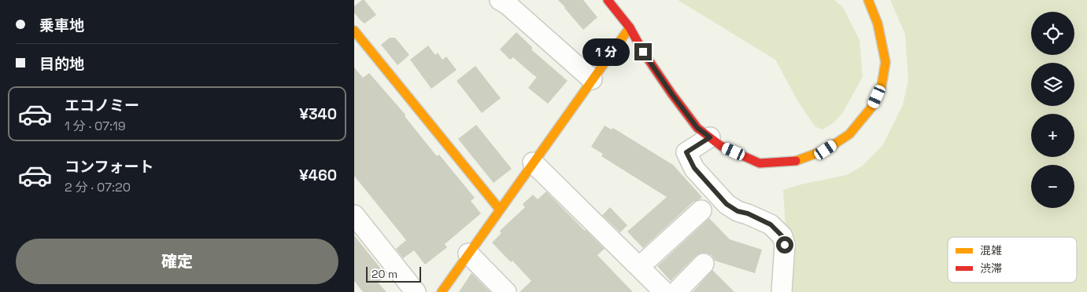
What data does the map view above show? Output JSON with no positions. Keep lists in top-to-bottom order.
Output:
{
  "legend": ["混雑", "渋滞"],
  "scale_bar": "20 m",
  "page": {
    "banner": ["乗車地", "目的地"],
    "map_buttons": ["+", "−"],
    "bubble": "1 分",
    "list": [
      {
        "name": "エコノミー",
        "note": "1 分 · 07:19",
        "value": "¥340"
      },
      {
        "name": "コンフォート",
        "note": "2 分 · 07:20",
        "value": "¥460"
      }
    ],
    "buttons": "確定",
    "scale": "20 m"
  }
}
